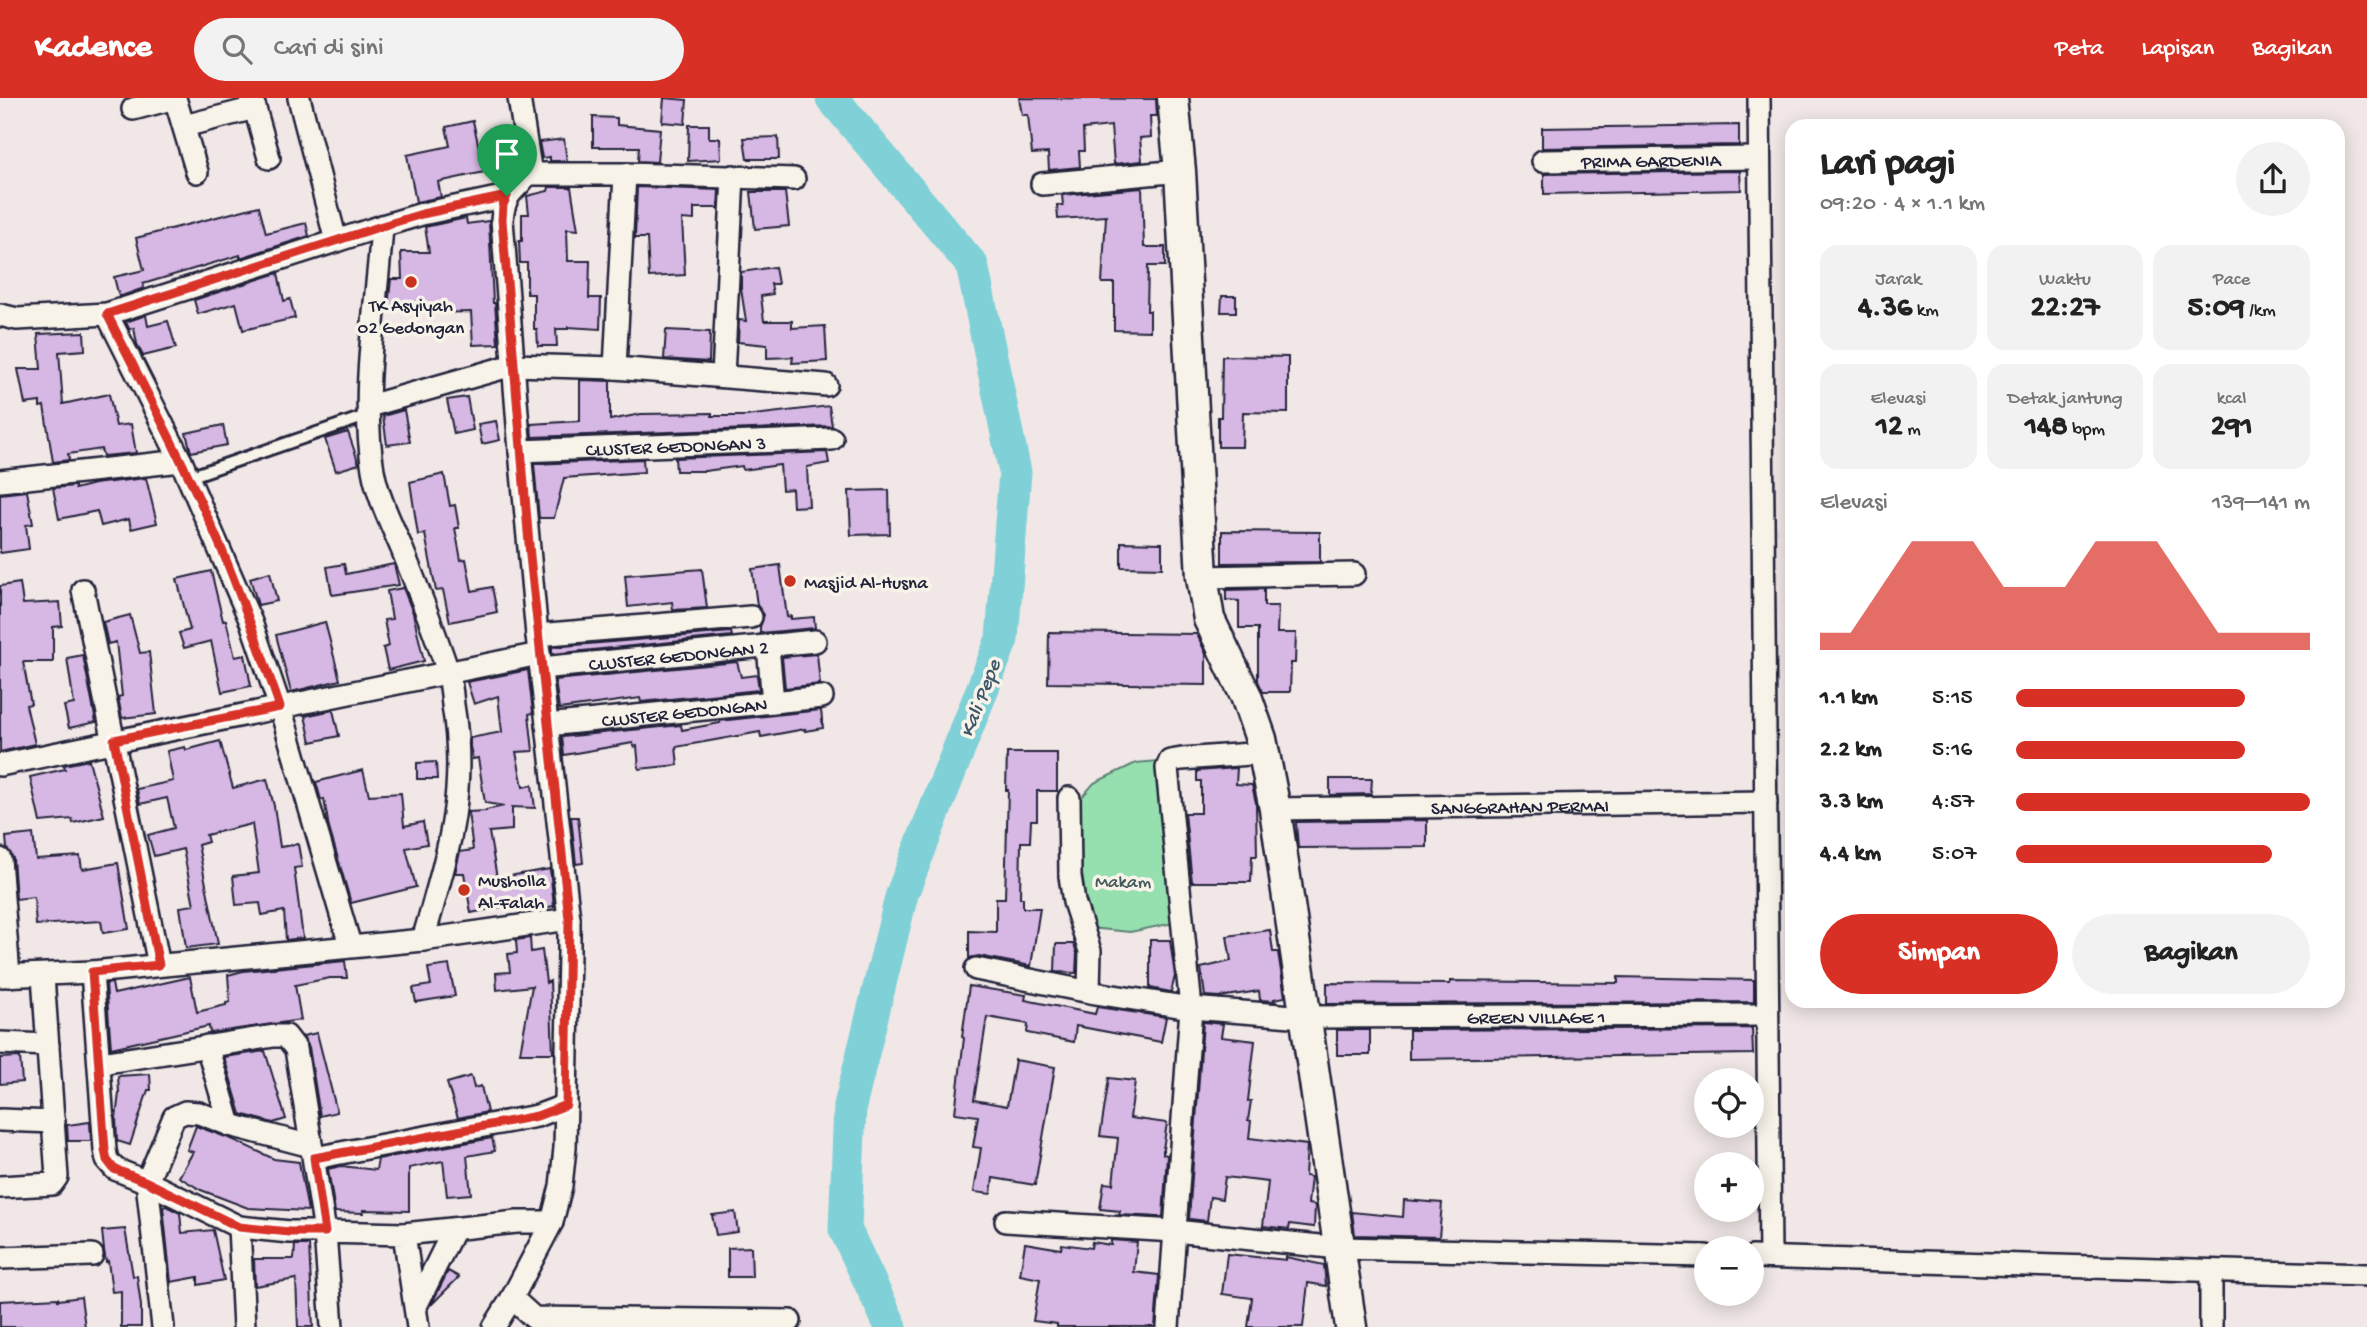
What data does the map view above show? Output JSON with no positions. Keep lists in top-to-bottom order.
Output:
{
  "streets": {
    "street": [
      "PRIMA GARDENIA",
      "CLUSTER GEDONGAN 3",
      "CLUSTER GEDONGAN 2",
      "CLUSTER GEDONGAN",
      "SANGGRAHAN PERMAI",
      "GREEN VILLAGE 1"
    ]
  },
  "water": ["Kali Pepe"],
  "parks": ["Makam"],
  "places": ["TK Asyiyah 02 Gedongan", "Masjid Al-Husna", "Musholla Al-Falah"],
  "page": {
    "header": "Kadence",
    "search": "Cari di sini",
    "nav": ["Peta", "Lapisan", "Bagikan"],
    "heading": ["Lari pagi", "09:20 · 4 × 1.1 km"],
    "stats": [
      ["Jarak", "4.36 km"],
      ["Waktu", "22:27"],
      ["Pace", "5:09 /km"],
      ["Elevasi", "12 m"],
      ["Detak jantung", "148 bpm"],
      ["kcal", "291"]
    ],
    "chart": ["Elevasi", "139–141 m"],
    "list": [
      {
        "name": "1.1 km",
        "note": "5:15"
      },
      {
        "name": "2.2 km",
        "note": "5:16"
      },
      {
        "name": "3.3 km",
        "note": "4:57"
      },
      {
        "name": "4.4 km",
        "note": "5:07"
      }
    ],
    "buttons": ["Simpan", "Bagikan"],
    "map_buttons": ["+", "−"]
  }
}
